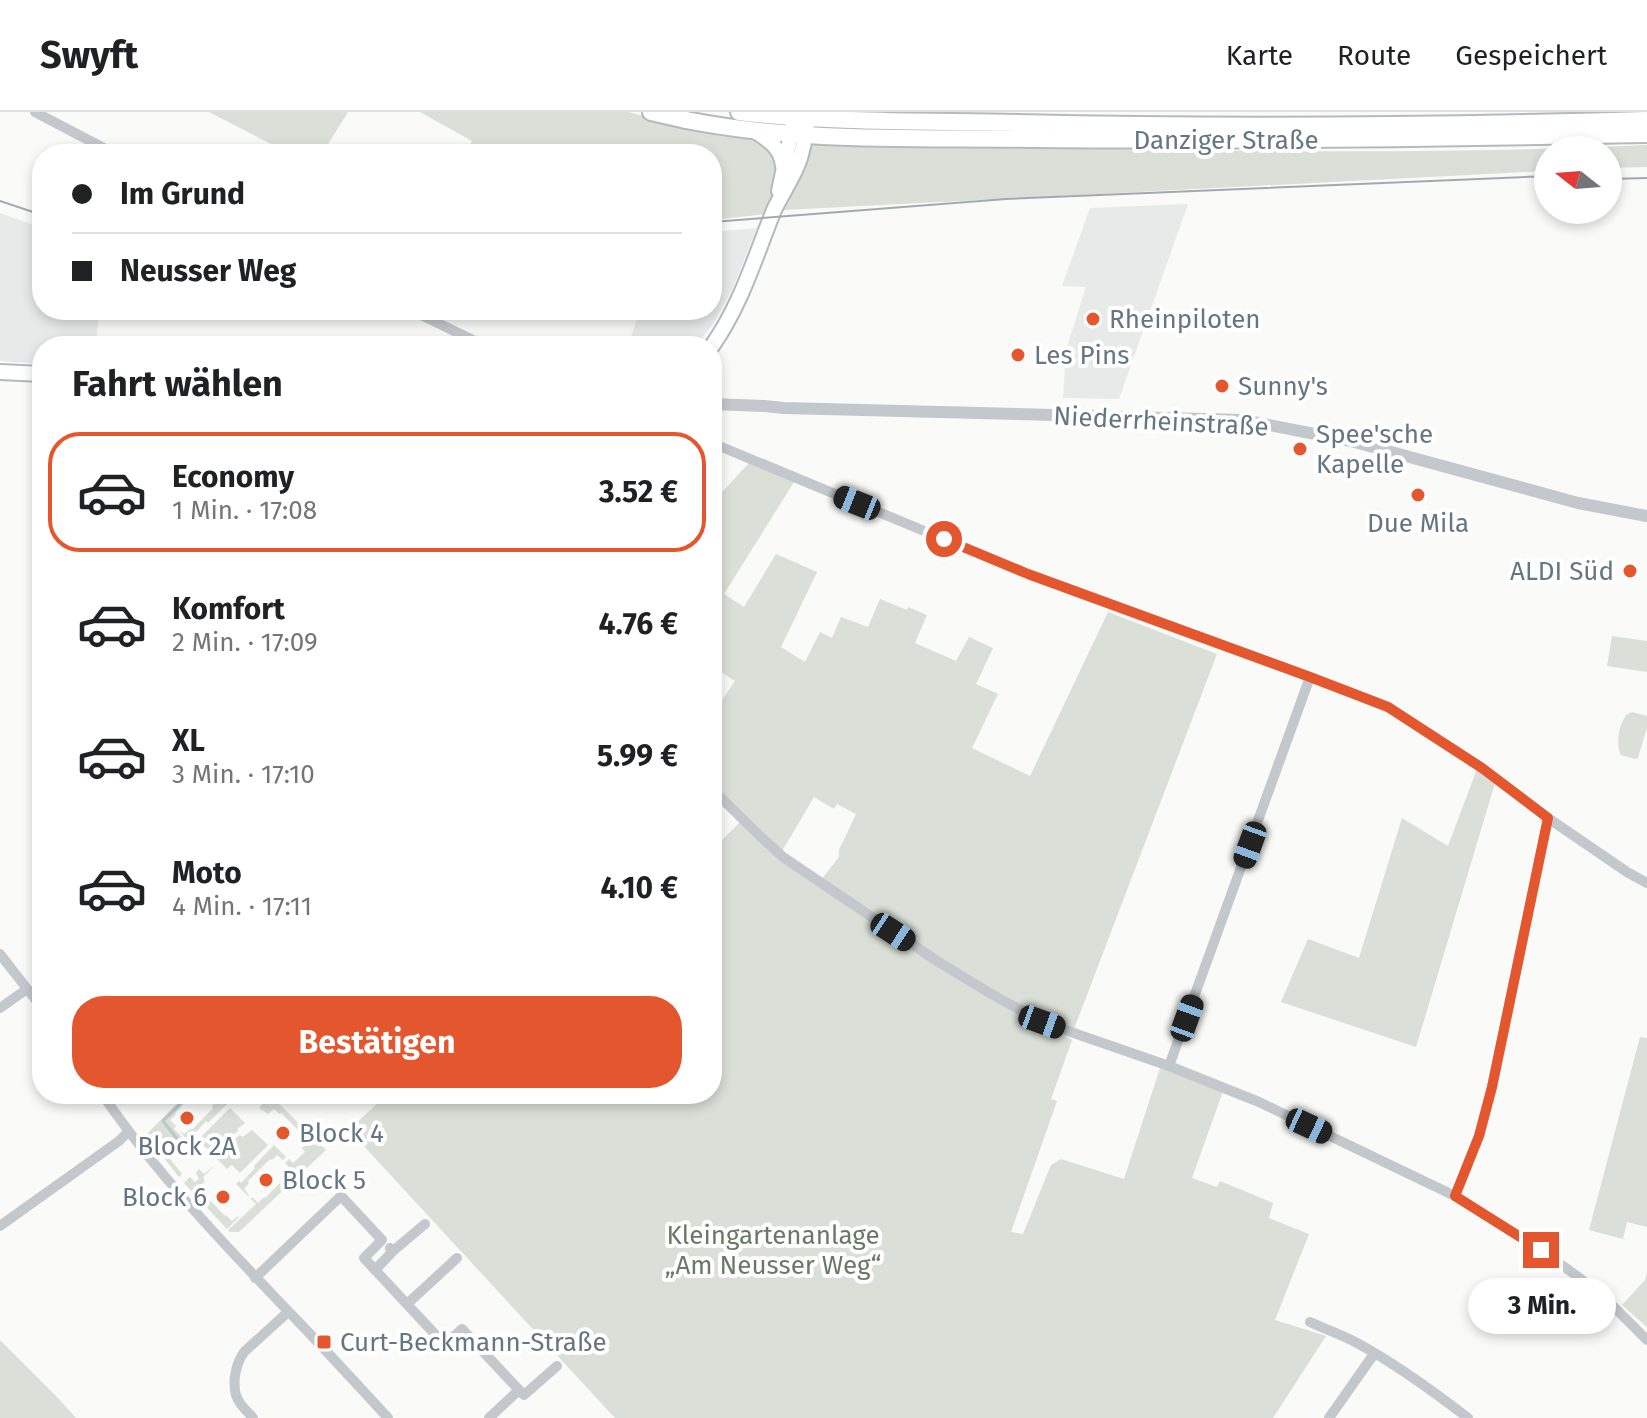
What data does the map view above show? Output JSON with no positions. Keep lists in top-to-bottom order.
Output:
{
  "streets": {
    "main road": ["Danziger Straße"],
    "street": ["Niederrheinstraße"]
  },
  "parks": ["Kleingartenanlage „Am Neusser Weg“"],
  "places": {
    "other": [
      "Rheinpiloten",
      "Les Pins",
      "Sunny's",
      "Spee'sche Kapelle",
      "Due Mila",
      "ALDI Süd",
      "Block 2A",
      "Block 4",
      "Block 5",
      "Block 6"
    ],
    "transit": ["Curt-Beckmann-Straße"]
  },
  "north": "left",
  "page": {
    "header": "Swyft",
    "nav": ["Karte", "Route", "Gespeichert"],
    "banner": ["Im Grund", "Neusser Weg"],
    "heading": "Fahrt wählen",
    "list": [
      {
        "name": "Economy",
        "note": "1 Min. · 17:08",
        "value": "3.52 €"
      },
      {
        "name": "Komfort",
        "note": "2 Min. · 17:09",
        "value": "4.76 €"
      },
      {
        "name": "XL",
        "note": "3 Min. · 17:10",
        "value": "5.99 €"
      },
      {
        "name": "Moto",
        "note": "4 Min. · 17:11",
        "value": "4.10 €"
      }
    ],
    "buttons": "Bestätigen",
    "bubble": "3 Min."
  }
}
